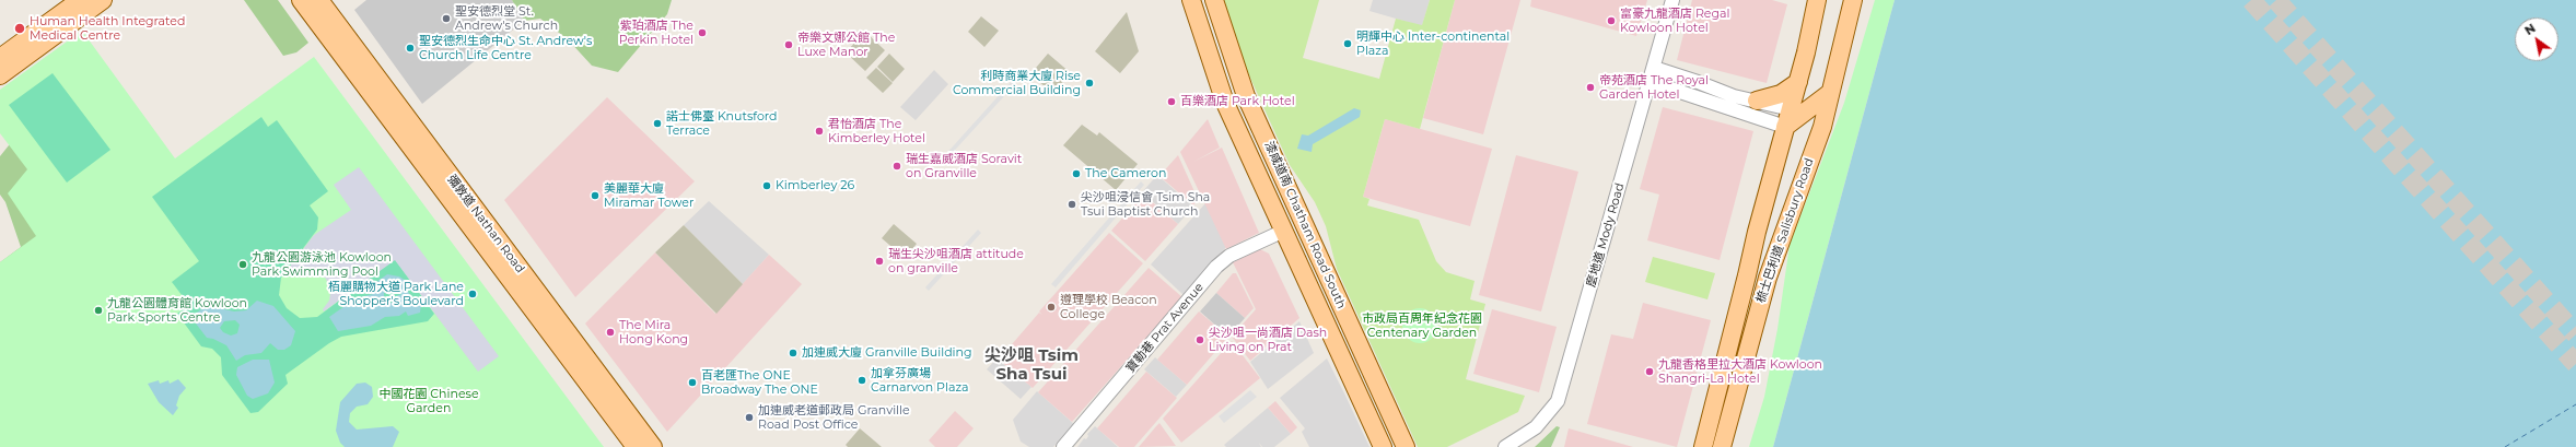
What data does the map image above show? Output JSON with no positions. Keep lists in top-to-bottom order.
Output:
{
  "streets": {
    "main road": ["彌敦道 Nathan Road", "漆咸道南 Chatham Road South", "梳士巴利道 Salisbury Road"],
    "street": ["麼地道 Mody Road", "寶勒巷 Prat Avenue"]
  },
  "crossings": [
    ["漆咸道南 Chatham Road South", "寶勒巷 Prat Avenue"]
  ],
  "districts": ["尖沙咀 Tsim Sha Tsui"],
  "parks": ["市政局百周年紀念花園 Centenary Garden", "中國花園 Chinese Garden"],
  "places": [
    "聖安德烈堂 St. Andrew's Church",
    "富豪九龍酒店 Regal Kowloon Hotel",
    "Human Health Integrated Medical Centre",
    "紫珀酒店 The Perkin Hotel",
    "明輝中心 Inter-continental Plaza",
    "帝樂文娜公館 The Luxe Manor",
    "聖安德烈生命中心 St. Andrew's Church Life Centre",
    "利時商業大廈 Rise Commercial Building",
    "帝苑酒店 The Royal Garden Hotel",
    "百樂酒店 Park Hotel",
    "諾士佛臺 Knutsford Terrace",
    "君怡酒店 The Kimberley Hotel",
    "瑞生嘉威酒店 Soravit on Granville",
    "The Cameron",
    "Kimberley 26",
    "美麗華大廈 Miramar Tower",
    "尖沙咀浸信會 Tsim Sha Tsui Baptist Church",
    "瑞生尖沙咀酒店 attitude on granville",
    "九龍公園游泳池 Kowloon Park Swimming Pool",
    "栢麗購物大道 Park Lane Shopper's Boulevard",
    "遵理學校 Beacon College",
    "九龍公園體育館 Kowloon Park Sports Centre",
    "The Mira Hong Kong",
    "尖沙咀一尚酒店 Dash Living on Prat",
    "加連威大廈 Granville Building",
    "九龍香格里拉大酒店 Kowloon Shangri-La Hotel",
    "加拿芬廣場 Carnarvon Plaza",
    "百老匯The ONE Broadway The ONE",
    "加連威老道郵政局 Granville Road Post Office"
  ],
  "north": "top left"
}
